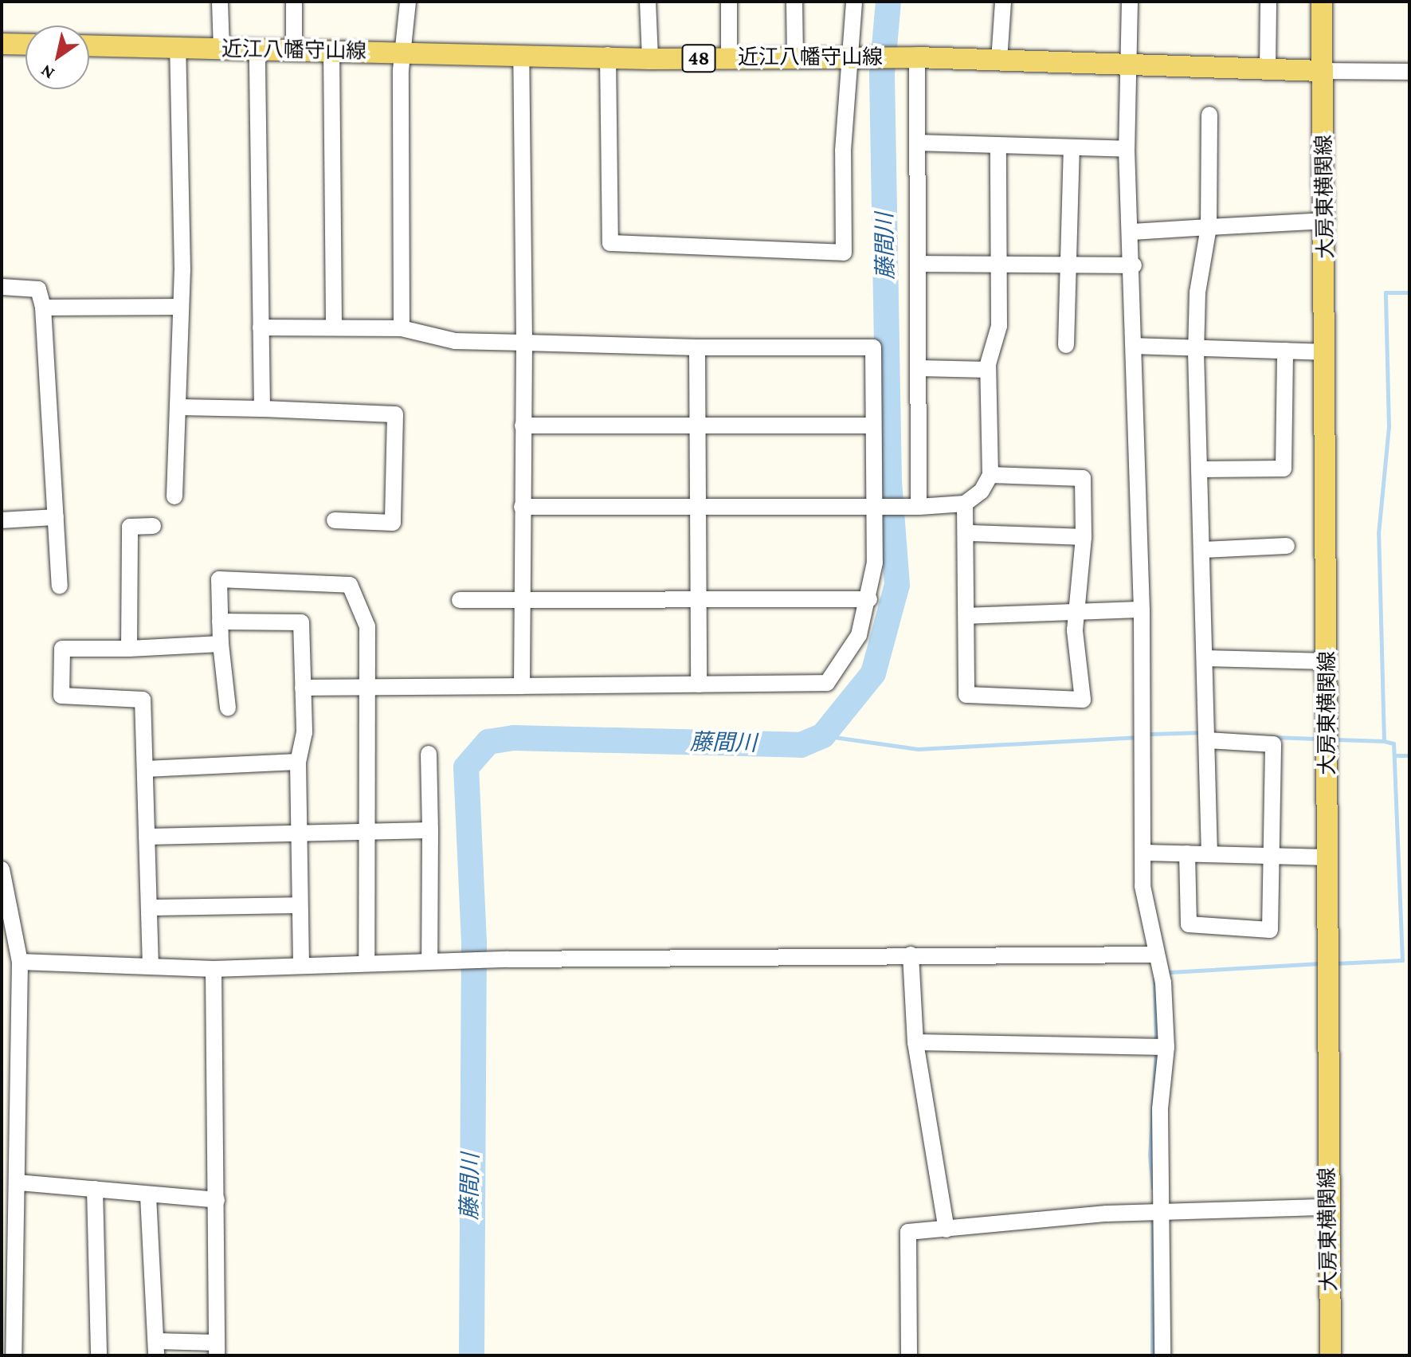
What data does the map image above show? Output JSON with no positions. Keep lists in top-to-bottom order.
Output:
{
  "streets": {
    "main road": ["近江八幡守山線", "48", "大房東横関線"]
  },
  "crossings": [
    ["近江八幡守山線", "大房東横関線"]
  ],
  "water": ["藤間川"],
  "north": "bottom left"
}
